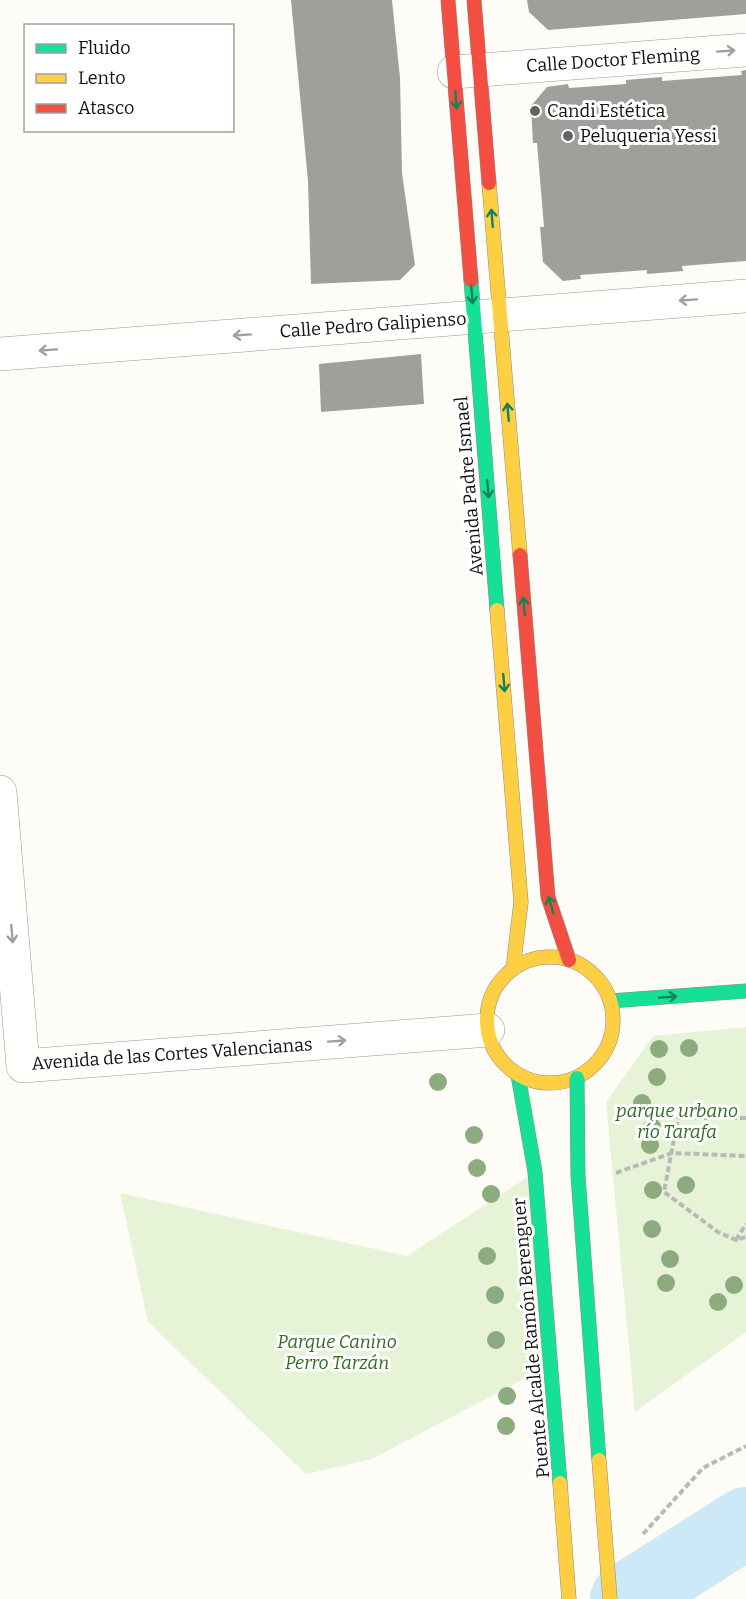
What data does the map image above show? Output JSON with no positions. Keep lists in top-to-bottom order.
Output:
{
  "streets": {
    "main road": ["Avenida Padre Ismael", "Puente Alcalde Ramón Berenguer"],
    "street": ["Calle Doctor Fleming", "Calle Pedro Galipienso", "Avenida de las Cortes Valencianas"]
  },
  "crossings": [
    ["Calle Doctor Fleming", "Avenida Padre Ismael"],
    ["Calle Pedro Galipienso", "Avenida Padre Ismael"],
    ["Avenida Padre Ismael", "Avenida de las Cortes Valencianas"],
    ["Avenida Padre Ismael", "Puente Alcalde Ramón Berenguer"],
    ["Avenida de las Cortes Valencianas", "Puente Alcalde Ramón Berenguer"]
  ],
  "one_way": ["Calle Doctor Fleming", "Calle Pedro Galipienso"],
  "parks": ["parque urbano río Tarafa", "Parque Canino Perro Tarzán"],
  "places": ["Candi Estética", "Peluqueria Yessi"],
  "legend": ["Fluido", "Lento", "Atasco"]
}
